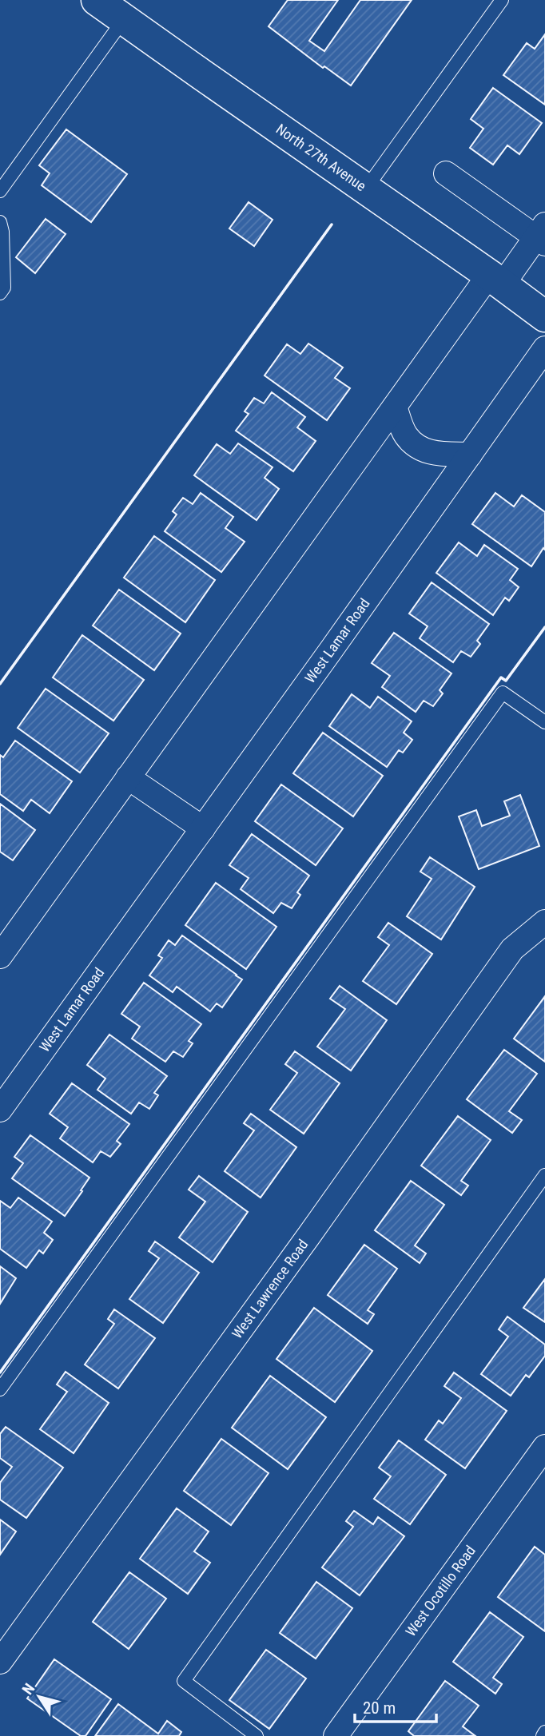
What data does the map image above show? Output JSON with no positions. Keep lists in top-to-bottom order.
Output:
{
  "streets": {
    "main road": ["North 27th Avenue"],
    "street": ["West Lamar Road", "West Lawrence Road", "West Ocotillo Road"]
  },
  "scale_bar": "20 m",
  "north": "top left"
}
